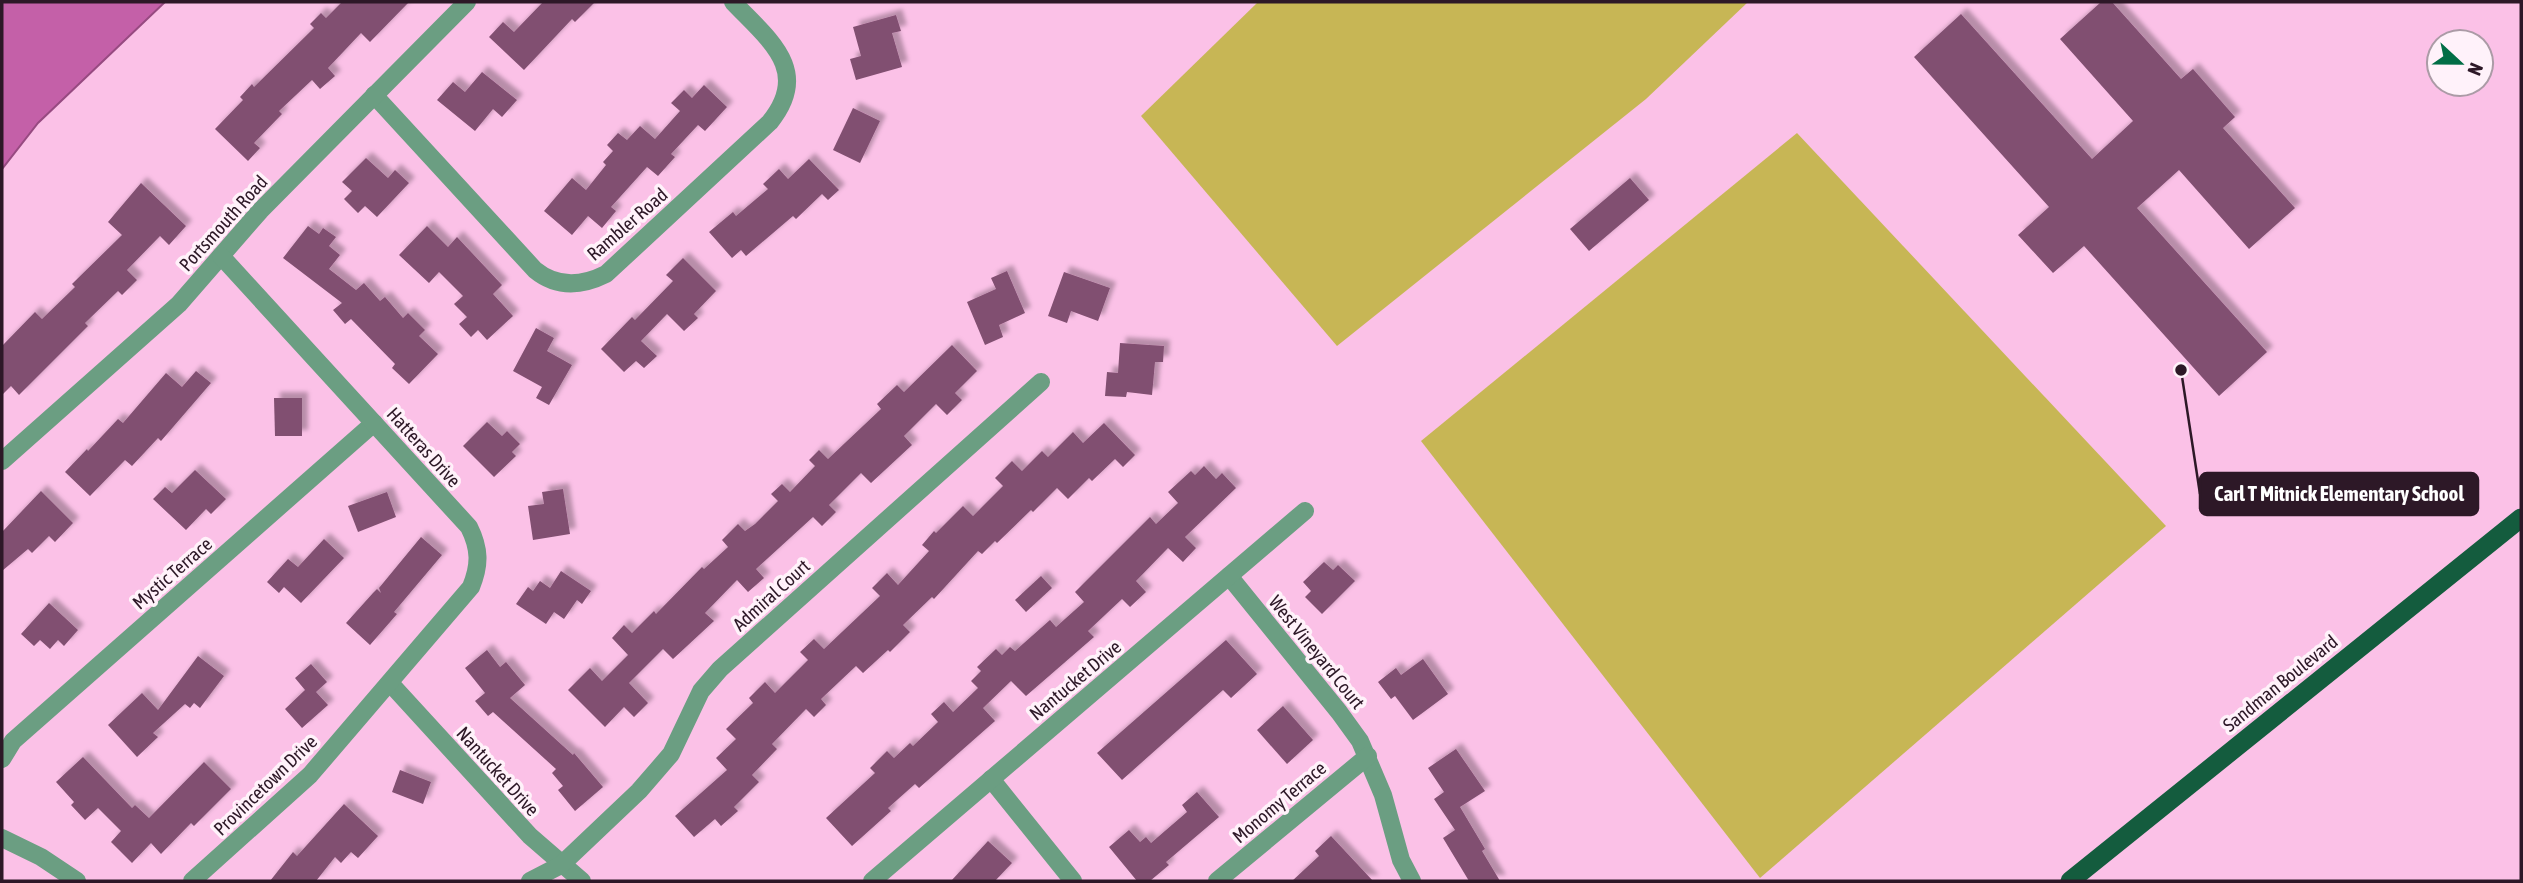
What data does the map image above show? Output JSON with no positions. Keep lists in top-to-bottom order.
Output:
{
  "streets": {
    "highway": ["Sandman Boulevard"],
    "street": [
      "Portsmouth Road",
      "Rambler Road",
      "Hatteras Drive",
      "Mystic Terrace",
      "Admiral Court",
      "West Vineyard Court",
      "Nantucket Drive",
      "Provincetown Drive",
      "Monomy Terrace"
    ]
  },
  "crossings": [
    ["Portsmouth Road", "Rambler Road"],
    ["Portsmouth Road", "Hatteras Drive"],
    ["Hatteras Drive", "Mystic Terrace"],
    ["Hatteras Drive", "Nantucket Drive"],
    ["Hatteras Drive", "Provincetown Drive"],
    ["Admiral Court", "Nantucket Drive"],
    ["West Vineyard Court", "Nantucket Drive"],
    ["West Vineyard Court", "Monomy Terrace"],
    ["Nantucket Drive", "Provincetown Drive"]
  ],
  "places": ["Carl T Mitnick Elementary School"],
  "north": "right"
}
